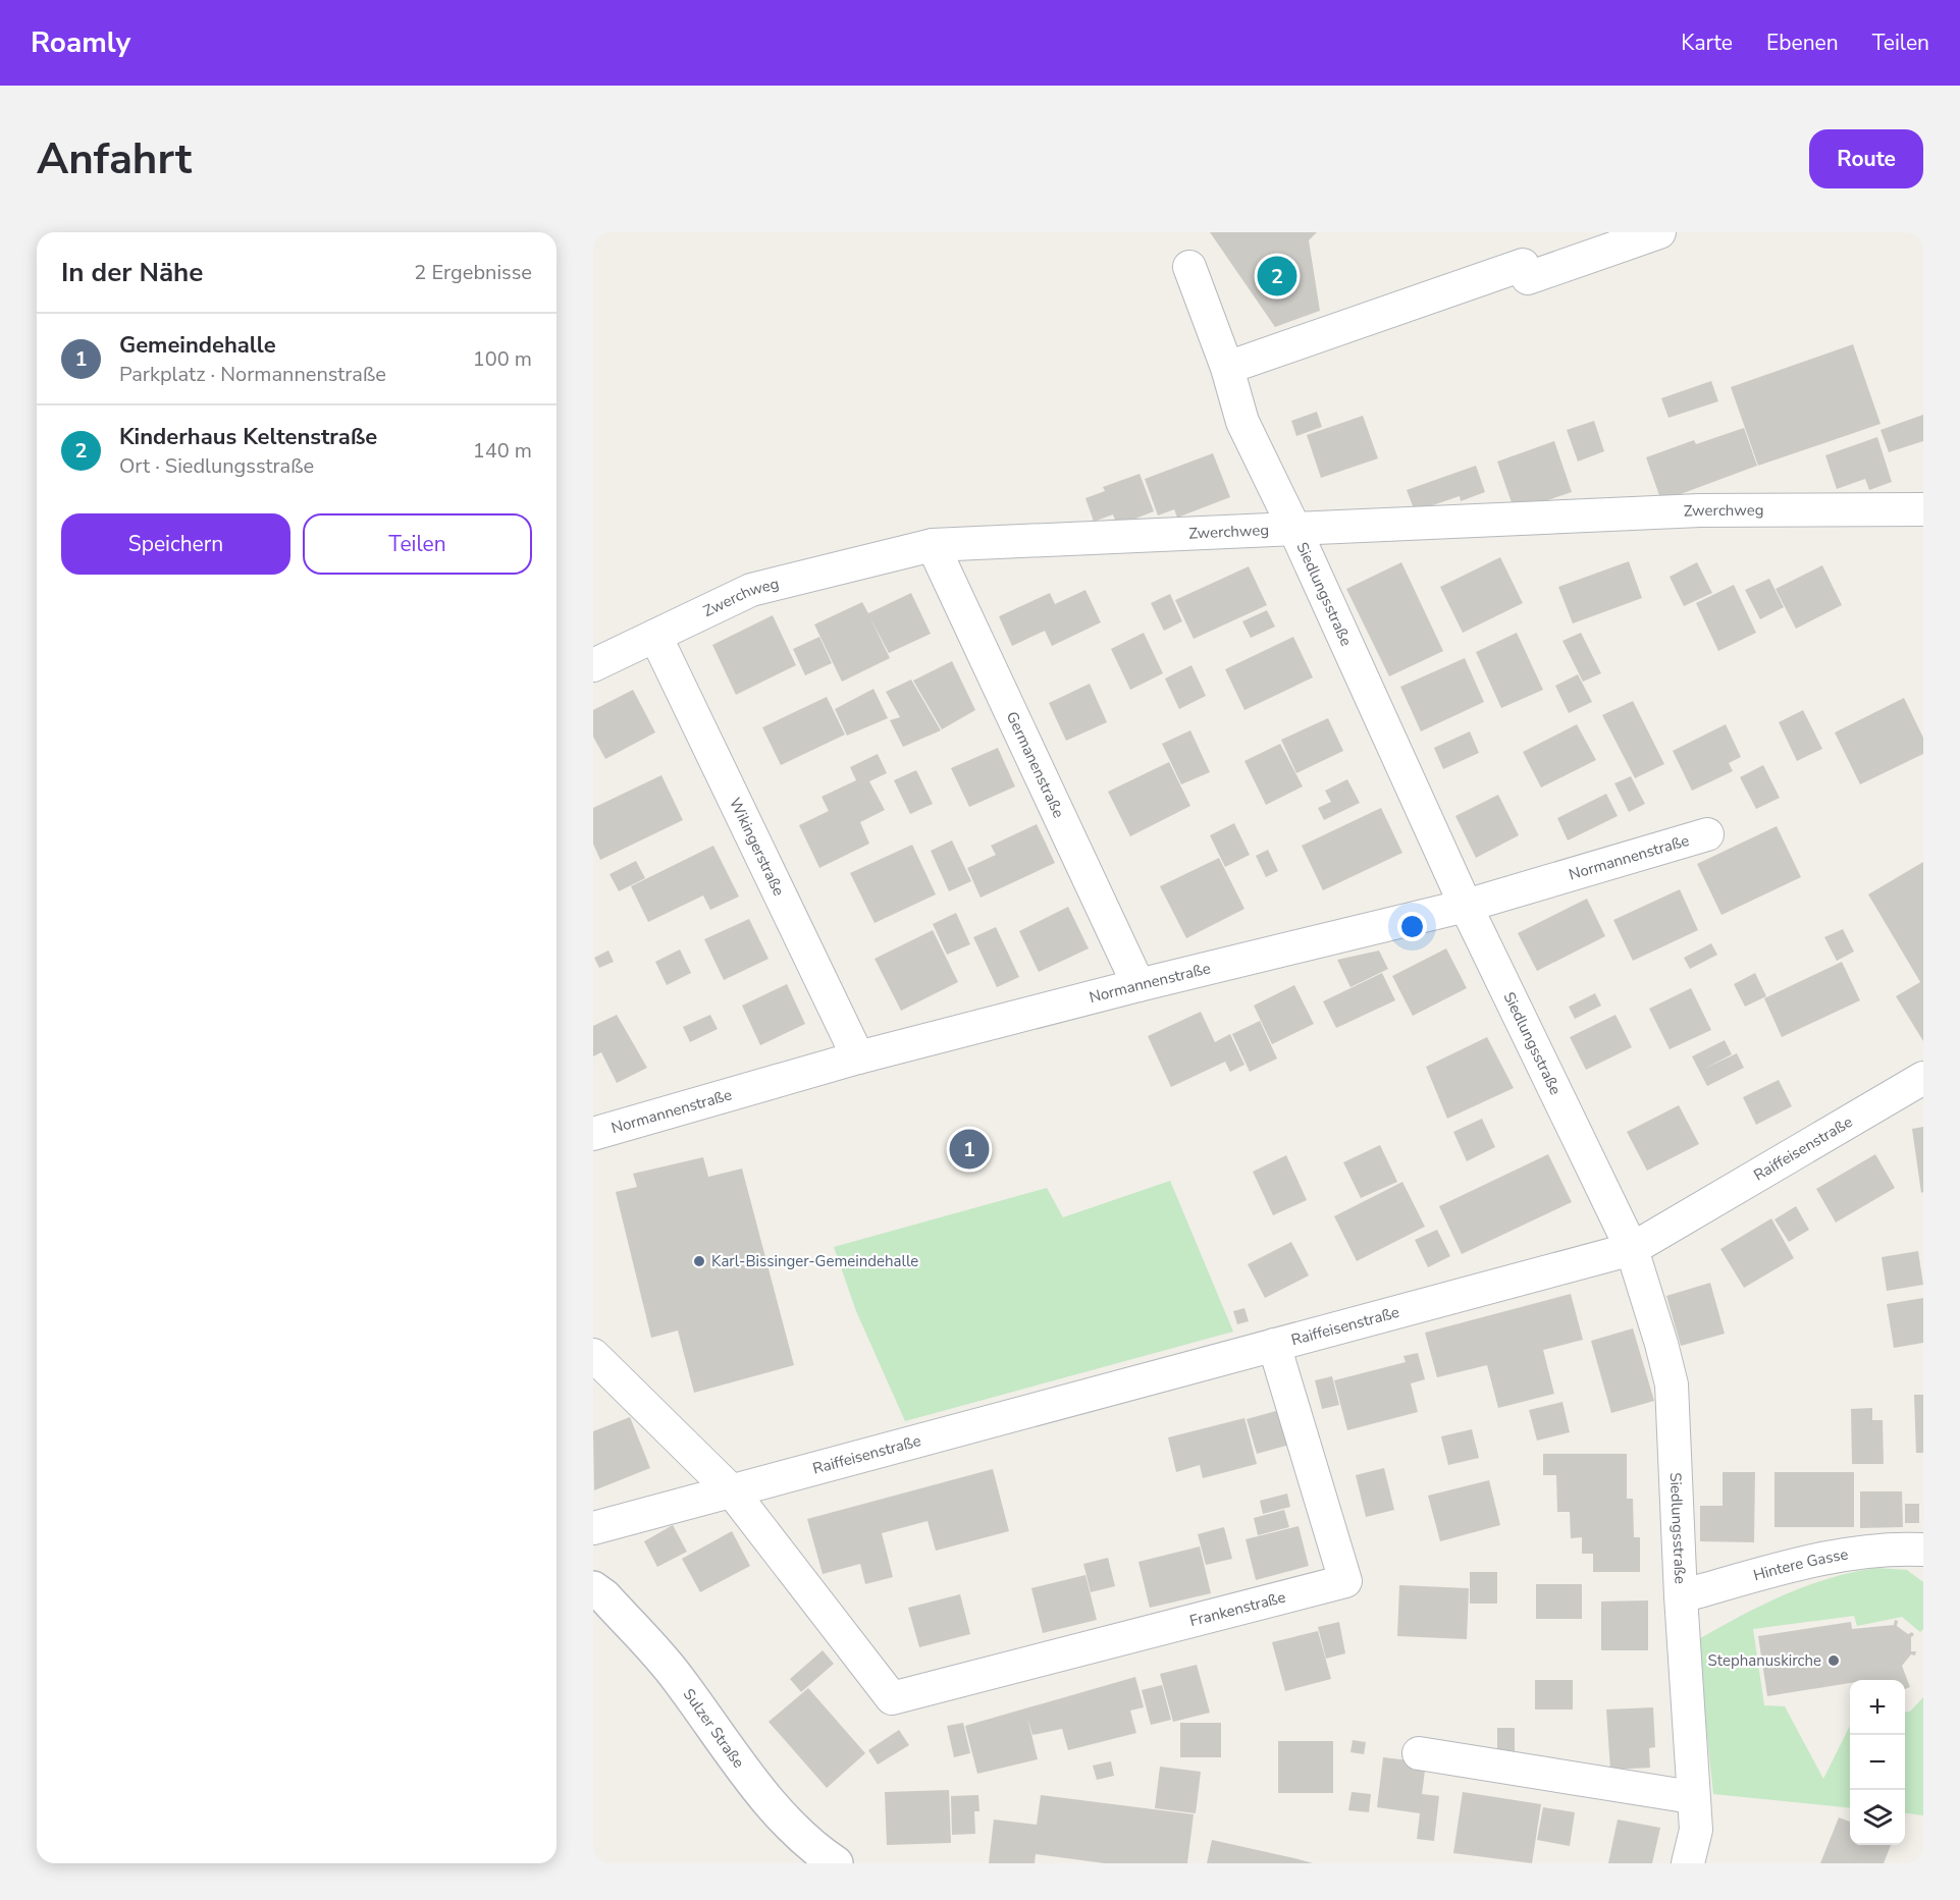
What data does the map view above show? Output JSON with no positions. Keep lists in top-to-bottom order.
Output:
{
  "streets": {
    "main road": ["Sulzer Straße"],
    "street": [
      "Zwerchweg",
      "Siedlungsstraße",
      "Germanenstraße",
      "Wikingerstraße",
      "Normannenstraße",
      "Raiffeisenstraße",
      "Hintere Gasse",
      "Frankenstraße"
    ]
  },
  "crossings": [
    ["Zwerchweg", "Siedlungsstraße"],
    ["Zwerchweg", "Germanenstraße"],
    ["Zwerchweg", "Wikingerstraße"],
    ["Siedlungsstraße", "Normannenstraße"],
    ["Siedlungsstraße", "Raiffeisenstraße"],
    ["Siedlungsstraße", "Hintere Gasse"],
    ["Germanenstraße", "Normannenstraße"],
    ["Wikingerstraße", "Normannenstraße"],
    ["Raiffeisenstraße", "Frankenstraße"]
  ],
  "places": ["Karl-Bissinger-Gemeindehalle", "Stephanuskirche"],
  "page": {
    "header": "Roamly",
    "nav": ["Karte", "Ebenen", "Teilen"],
    "buttons": [
      "Route",
      ["Speichern", "Teilen"]
    ],
    "title": "Anfahrt",
    "heading": ["In der Nähe", "2 Ergebnisse"],
    "pins": ["2", "1"],
    "list": [
      {
        "mark": "1",
        "name": "Gemeindehalle",
        "note": "Parkplatz · Normannenstraße",
        "value": "100 m"
      },
      {
        "mark": "2",
        "name": "Kinderhaus Keltenstraße",
        "note": "Ort · Siedlungsstraße",
        "value": "140 m"
      }
    ],
    "map_buttons": ["+", "−"]
  }
}
